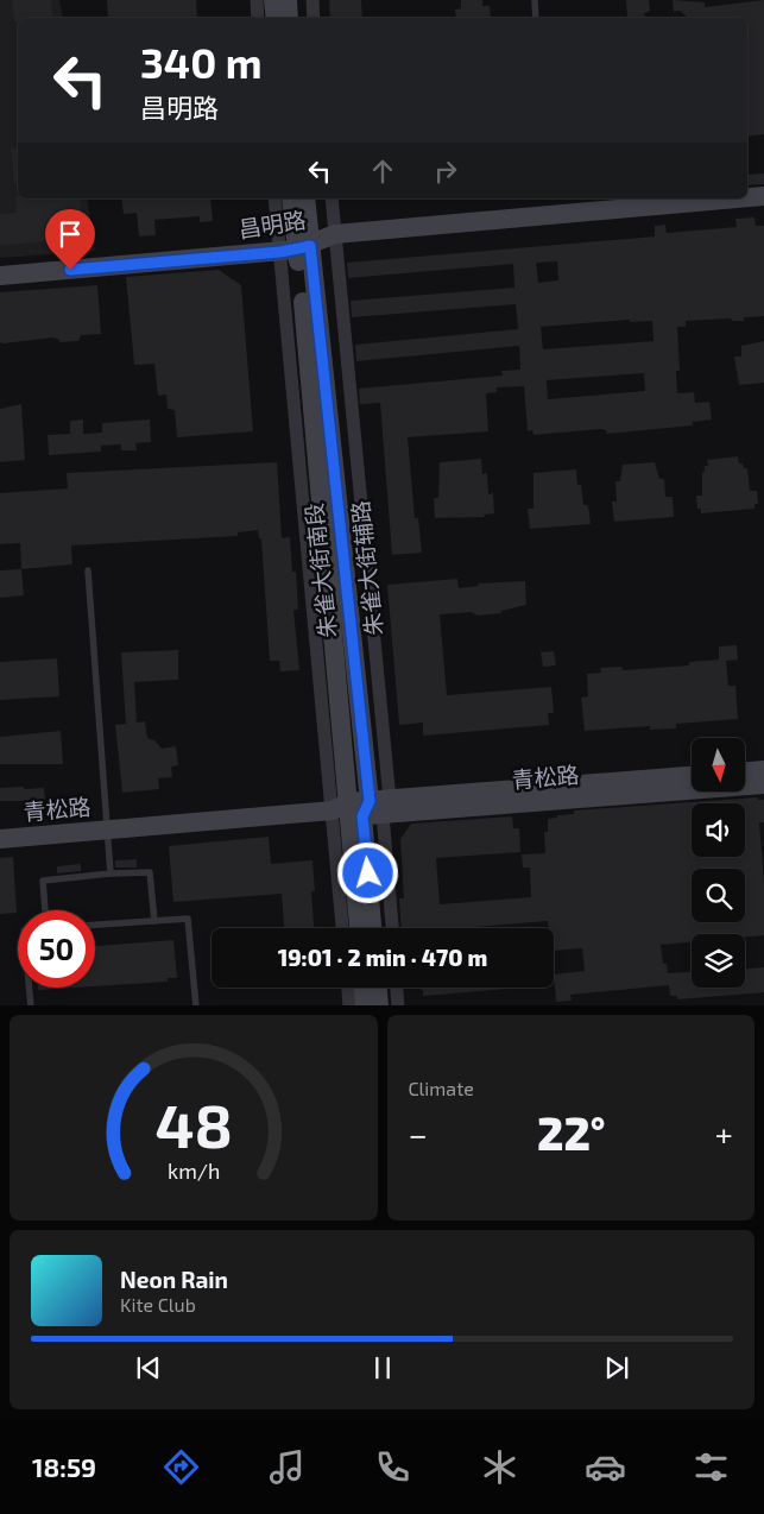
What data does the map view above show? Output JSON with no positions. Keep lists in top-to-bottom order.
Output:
{
  "streets": {
    "main road": ["昌明路", "朱雀大街南段", "青松路"],
    "street": ["朱雀大街辅路"]
  },
  "crossings": [
    ["昌明路", "朱雀大街辅路"],
    ["昌明路", "朱雀大街南段"],
    ["朱雀大街辅路", "朱雀大街南段"],
    ["朱雀大街辅路", "青松路"],
    ["朱雀大街南段", "青松路"]
  ],
  "north": "bottom",
  "page": {
    "turn": ["340 m", "昌明路"],
    "limit": "50",
    "trip": "19:01 · 2 min · 470 m",
    "tile": "Climate",
    "heat": ["−", "22°", "+"],
    "song": ["Neon Rain", "Kite Club"],
    "tabs": "18:59",
    "gauge": ["48", "km/h"]
  }
}
